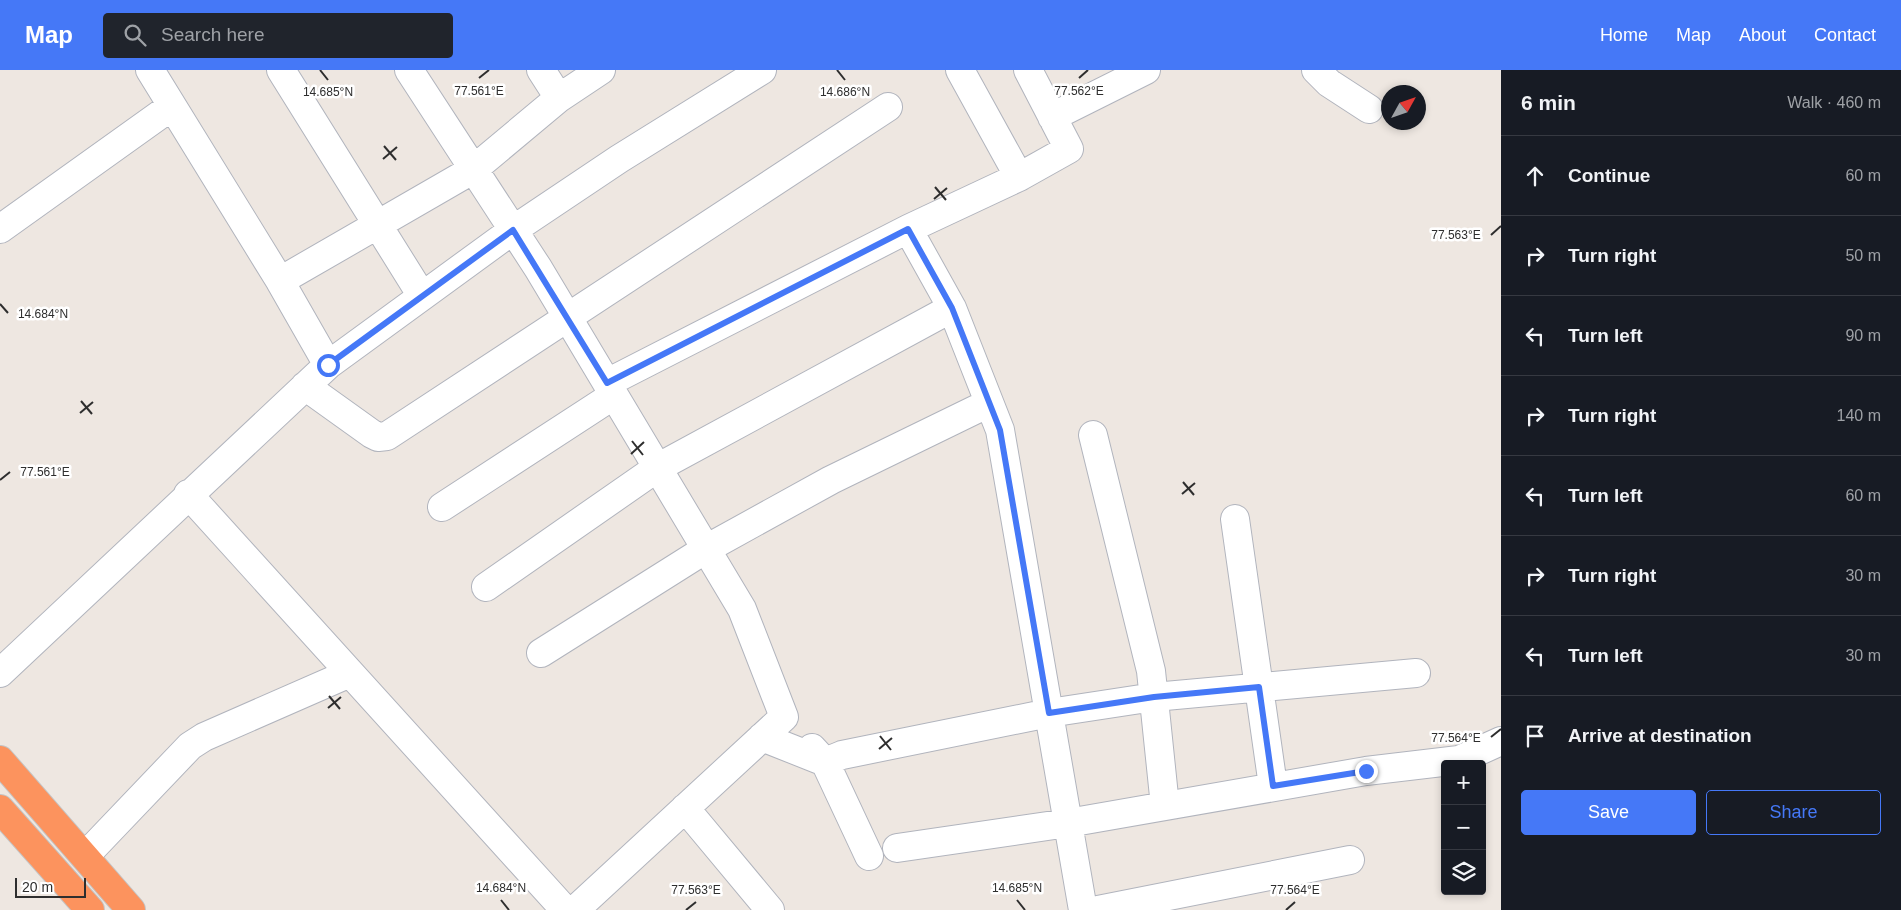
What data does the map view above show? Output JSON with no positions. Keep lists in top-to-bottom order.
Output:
{
  "scale_bar": "20 m",
  "north": "top right",
  "page": {
    "header": "Map",
    "search": "Search here",
    "nav": [
      "Home",
      "Map",
      "About",
      "Contact"
    ],
    "heading": ["6 min", "Walk · 460 m"],
    "list": [
      ["Continue", "60 m"],
      ["Turn right", "50 m"],
      ["Turn left", "90 m"],
      ["Turn right", "140 m"],
      ["Turn left", "60 m"],
      ["Turn right", "30 m"],
      ["Turn left", "30 m"],
      "Arrive at destination"
    ],
    "map_buttons": ["+", "−"],
    "buttons": ["Save", "Share"],
    "scale": "20 m"
  },
  "coordinates": [
    "77.561°E",
    "77.562°E",
    "14.685°N",
    "14.686°N",
    "77.563°E",
    "14.684°N",
    "77.564°E"
  ]
}
